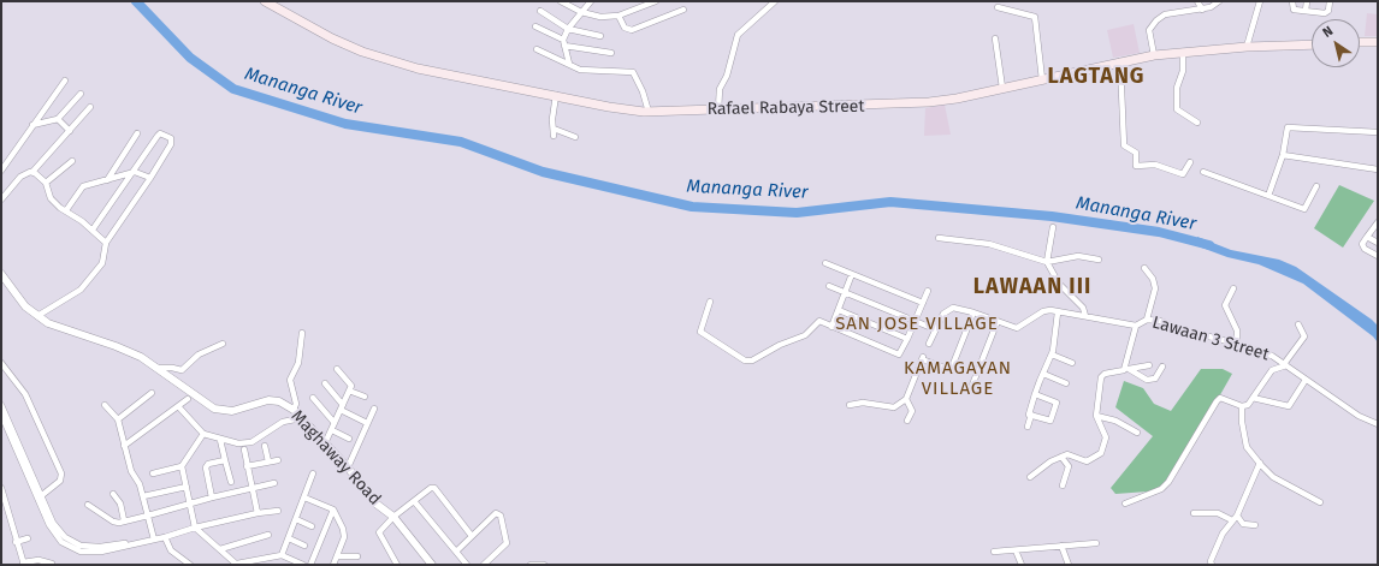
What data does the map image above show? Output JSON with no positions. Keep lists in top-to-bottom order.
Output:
{
  "streets": {
    "main road": ["Rafael Rabaya Street"],
    "street": ["Lawaan 3 Street", "Maghaway Road"]
  },
  "districts": [
    "LAGTANG",
    "LAWAAN III",
    "SAN JOSE VILLAGE",
    "KAMAGAYAN VILLAGE"
  ],
  "water": ["Mananga River"],
  "north": "top left"
}
